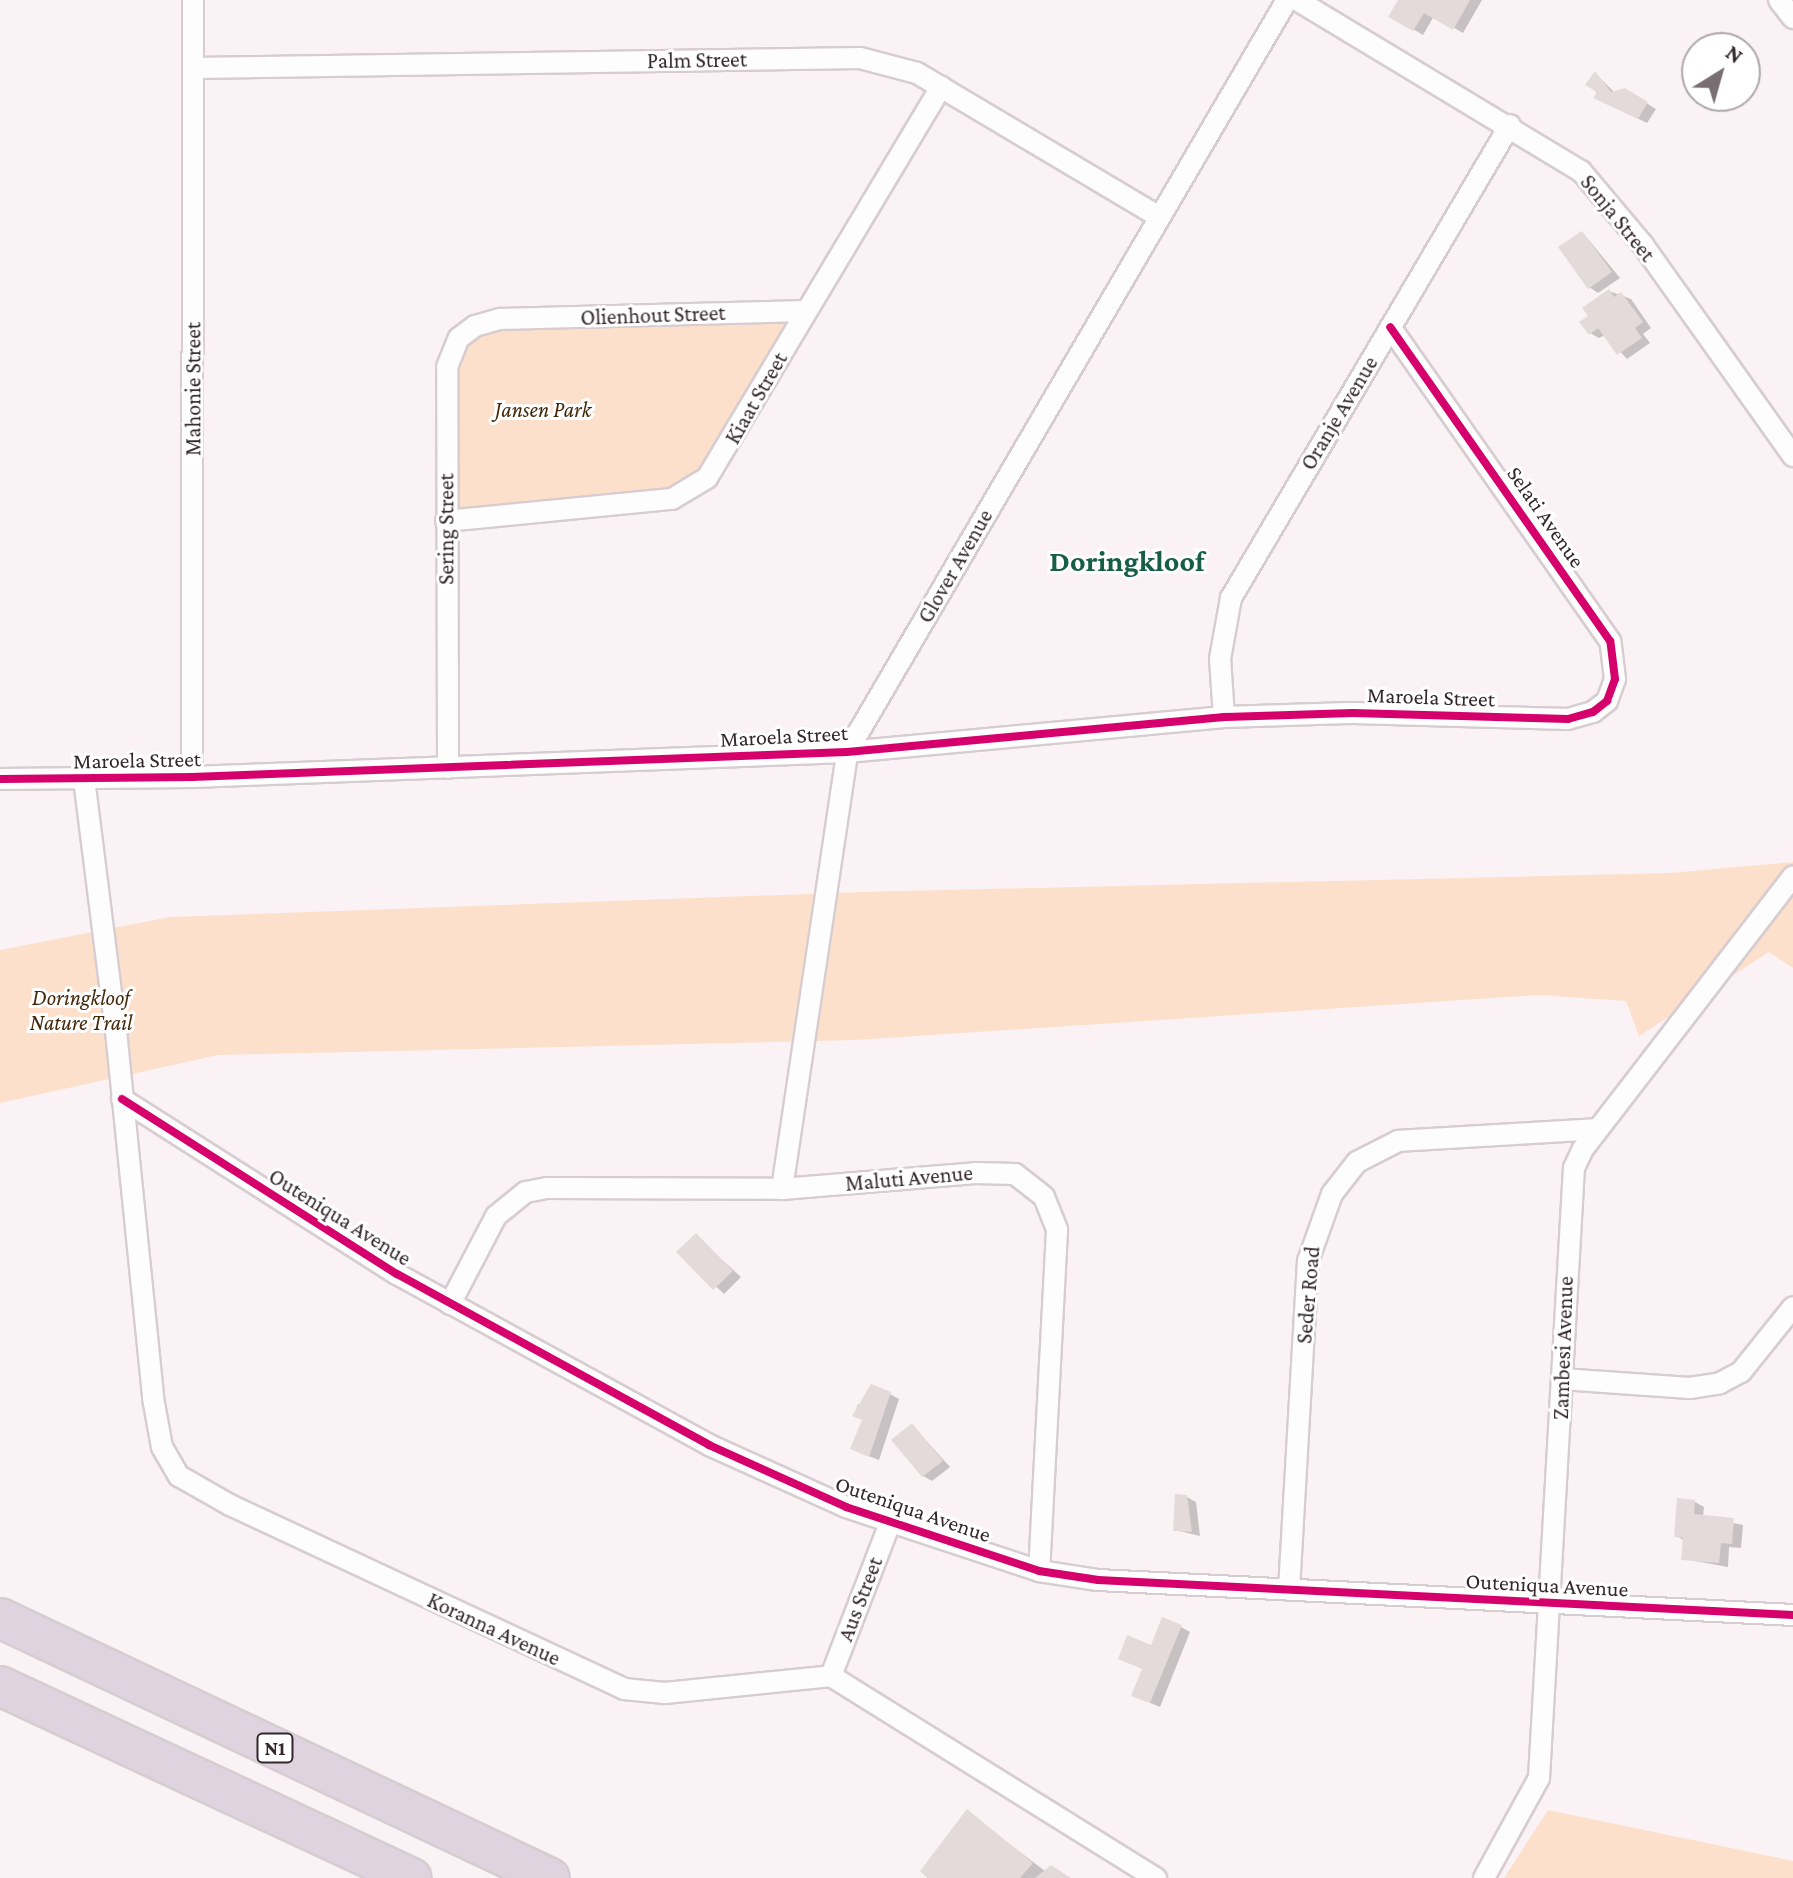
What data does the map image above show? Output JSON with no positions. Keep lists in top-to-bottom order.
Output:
{
  "streets": {
    "highway": ["N1"],
    "street": [
      "Palm Street",
      "Sonja Street",
      "Olienhout Street",
      "Mahonie Street",
      "Kiaat Street",
      "Oranje Avenue",
      "Selati Avenue",
      "Sering Street",
      "Glover Avenue",
      "Maroela Street",
      "Maluti Avenue",
      "Outeniqua Avenue",
      "Seder Road",
      "Zambesi Avenue",
      "Aus Street",
      "Koranna Avenue"
    ]
  },
  "crossings": [
    ["Palm Street", "Mahonie Street"],
    ["Palm Street", "Kiaat Street"],
    ["Palm Street", "Glover Avenue"],
    ["Sonja Street", "Oranje Avenue"],
    ["Olienhout Street", "Kiaat Street"],
    ["Olienhout Street", "Sering Street"],
    ["Mahonie Street", "Maroela Street"],
    ["Kiaat Street", "Sering Street"],
    ["Oranje Avenue", "Selati Avenue"],
    ["Oranje Avenue", "Maroela Street"],
    ["Selati Avenue", "Maroela Street"],
    ["Sering Street", "Maroela Street"],
    ["Glover Avenue", "Maroela Street"],
    ["Glover Avenue", "Maluti Avenue"],
    ["Maluti Avenue", "Outeniqua Avenue"],
    ["Outeniqua Avenue", "Seder Road"],
    ["Outeniqua Avenue", "Zambesi Avenue"],
    ["Outeniqua Avenue", "Aus Street"],
    ["Outeniqua Avenue", "Koranna Avenue"],
    ["Seder Road", "Zambesi Avenue"],
    ["Aus Street", "Koranna Avenue"]
  ],
  "districts": ["Doringkloof"],
  "parks": ["Jansen Park", "Doringkloof Nature Trail"],
  "north": "top right"
}
